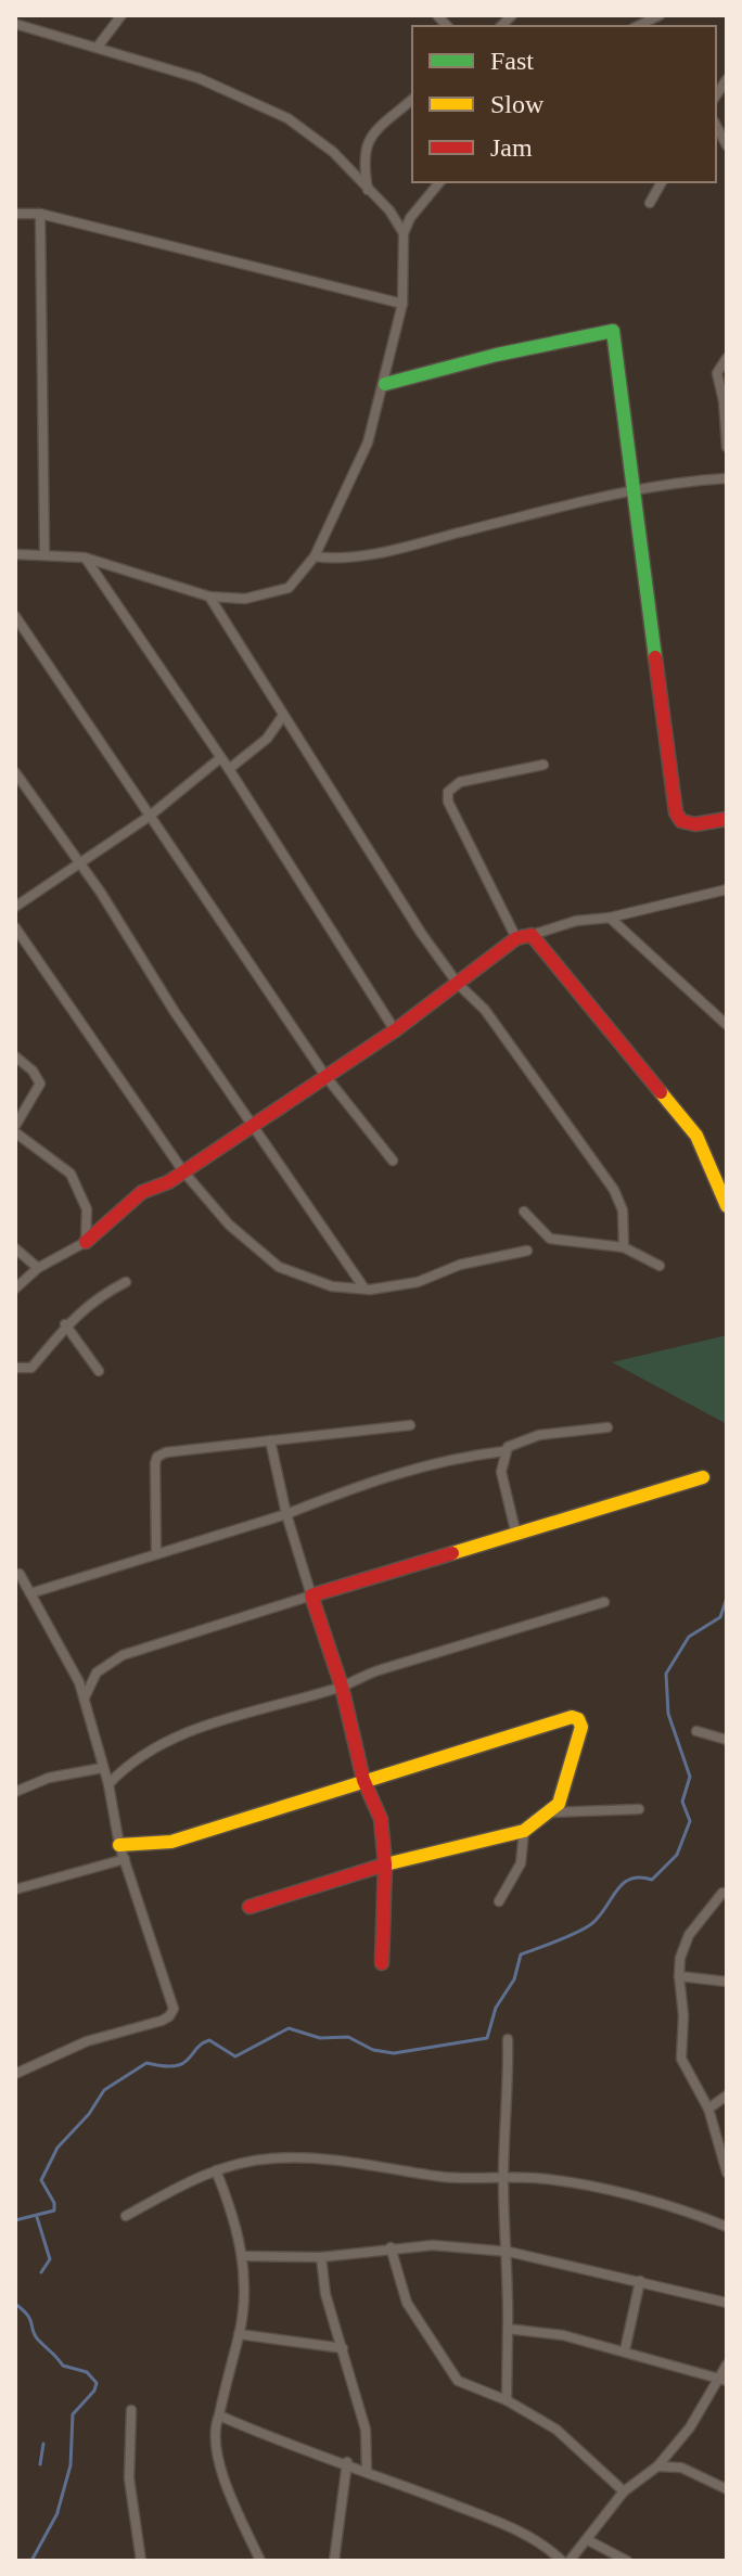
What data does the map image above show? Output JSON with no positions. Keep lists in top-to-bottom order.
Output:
{
  "legend": ["Fast", "Slow", "Jam"]
}
